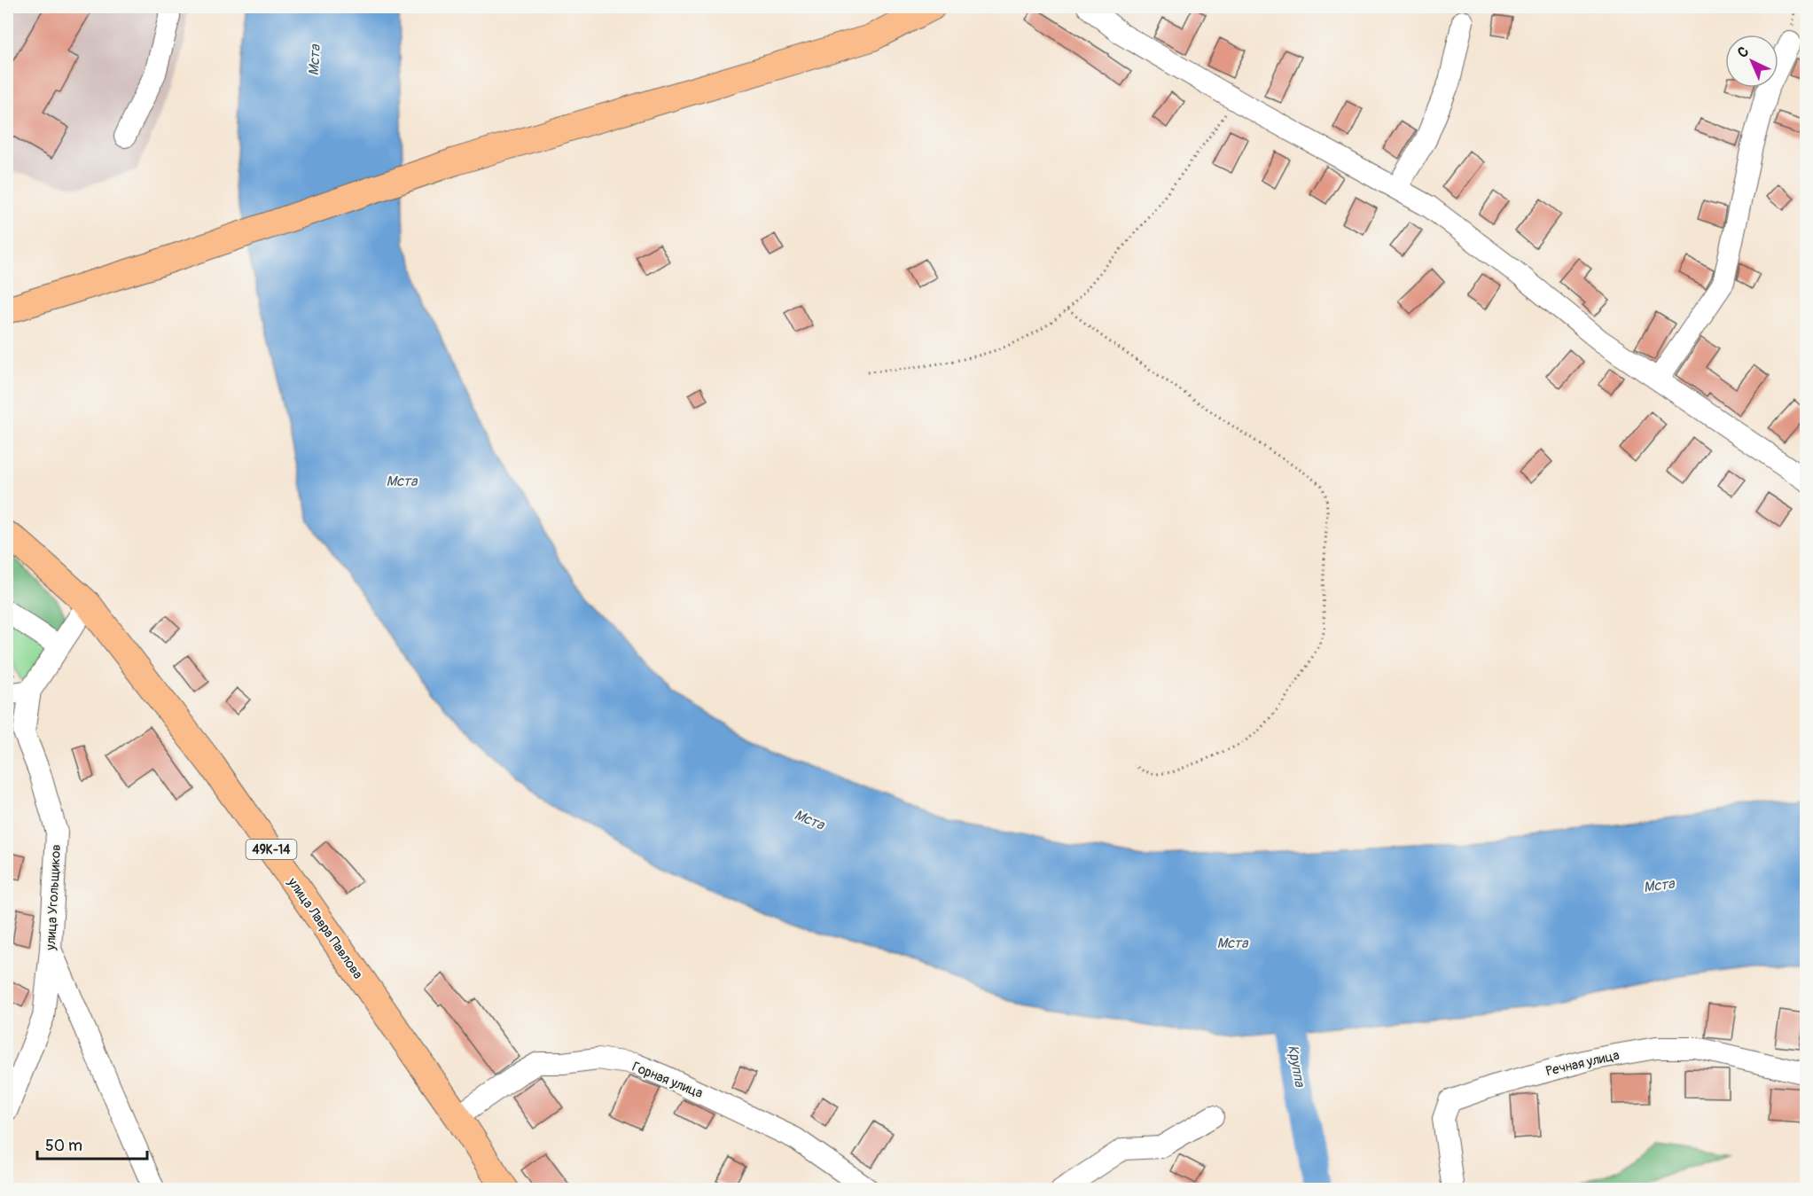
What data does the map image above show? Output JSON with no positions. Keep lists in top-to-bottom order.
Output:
{
  "streets": {
    "main road": ["49К-14", "улица Лавра Павлова"],
    "street": ["улица Угольщиков", "Речная улица", "Горная улица"]
  },
  "crossings": [
    ["улица Угольщиков", "улица Лавра Павлова"],
    ["улица Лавра Павлова", "Горная улица"]
  ],
  "water": ["Мста", "Круппа"],
  "scale_bar": "50 m",
  "north": "top left"
}
